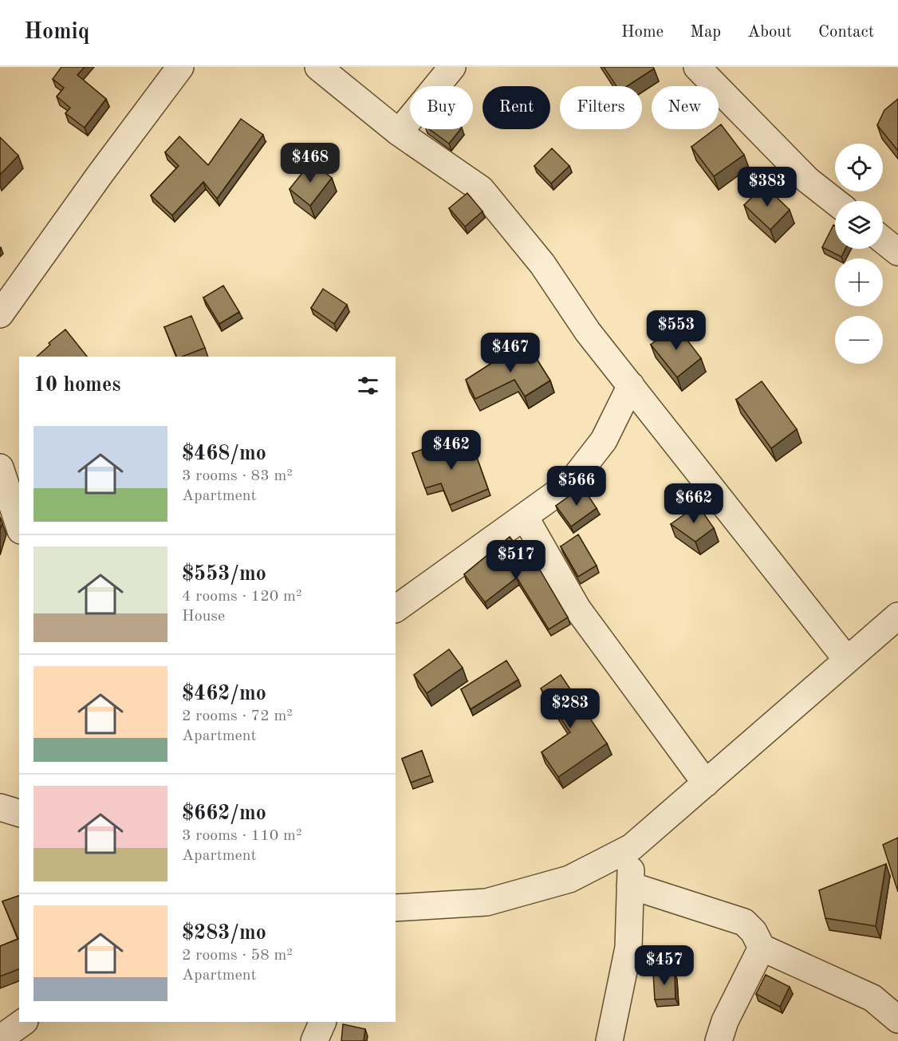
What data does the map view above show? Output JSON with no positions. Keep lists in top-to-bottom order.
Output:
{
  "page": {
    "header": "Homiq",
    "nav": [
      "Home",
      "Map",
      "About",
      "Contact"
    ],
    "chip": [
      "Buy",
      "Rent",
      "Filters",
      "New"
    ],
    "price": [
      "$468",
      "$383",
      "$553",
      "$467",
      "$462",
      "$566",
      "$662",
      "$517",
      "$283",
      "$457"
    ],
    "map_buttons": ["+", "−"],
    "heading": "10 homes",
    "list": [
      {
        "name": "$468/mo",
        "note": "3 rooms · 83 m² · Apartment"
      },
      {
        "name": "$553/mo",
        "note": "4 rooms · 120 m² · House"
      },
      {
        "name": "$462/mo",
        "note": "2 rooms · 72 m² · Apartment"
      },
      {
        "name": "$662/mo",
        "note": "3 rooms · 110 m² · Apartment"
      },
      {
        "name": "$283/mo",
        "note": "2 rooms · 58 m² · Apartment"
      }
    ]
  }
}
